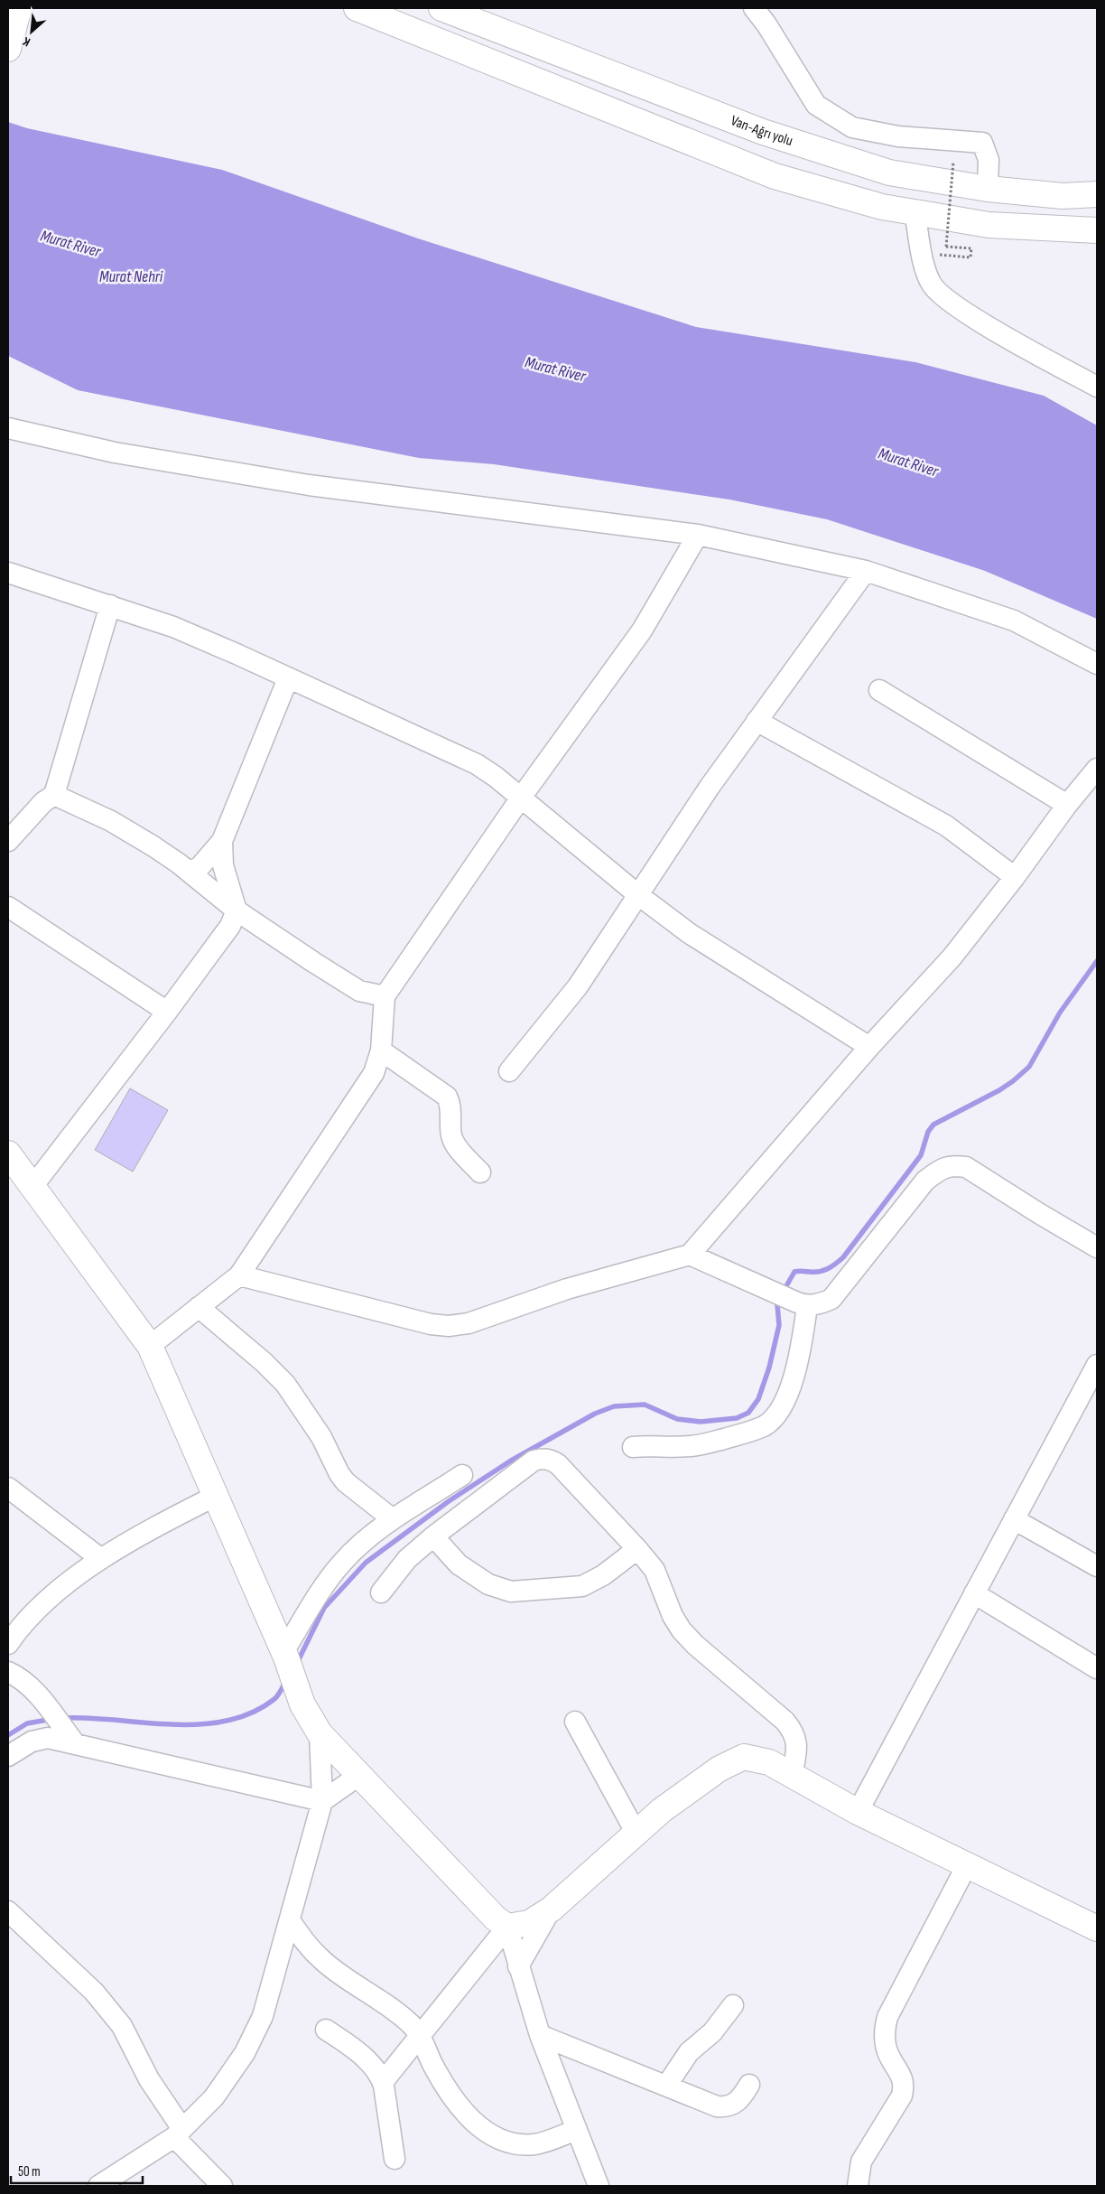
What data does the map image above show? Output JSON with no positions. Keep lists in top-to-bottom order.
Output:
{
  "streets": {
    "main road": ["Van-Ağrı yolu"]
  },
  "water": ["Murat River", "Murat Nehri"],
  "scale_bar": "50 m",
  "north": "bottom left"
}
